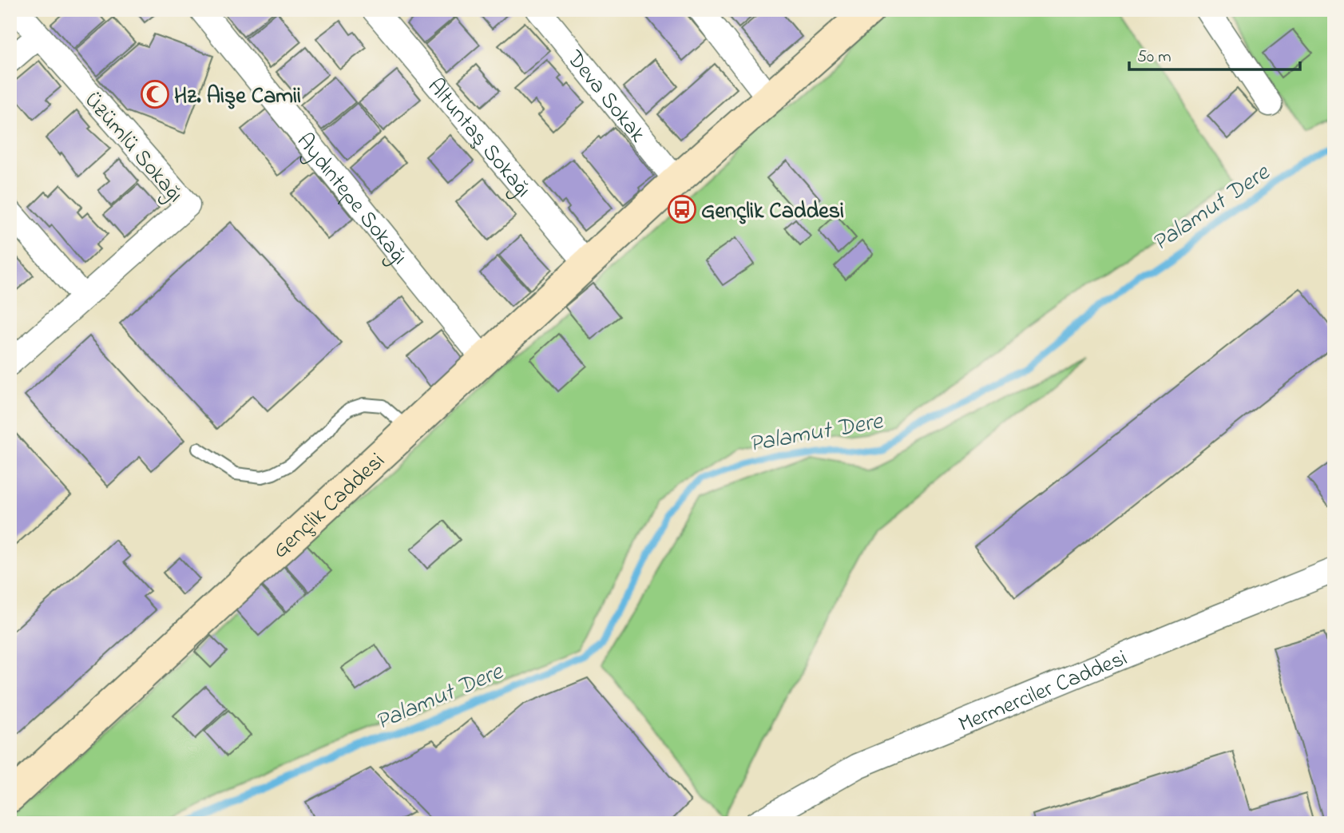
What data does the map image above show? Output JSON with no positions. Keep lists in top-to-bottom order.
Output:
{
  "streets": {
    "main road": ["Gençlik Caddesi"],
    "street": [
      "Deva Sokak",
      "Altuntaş Sokağı",
      "Üzümlü Sokağı",
      "Aydıntepe Sokağı",
      "Mermerciler Caddesi"
    ]
  },
  "crossings": [
    ["Deva Sokak", "Gençlik Caddesi"],
    ["Altuntaş Sokağı", "Gençlik Caddesi"],
    ["Aydıntepe Sokağı", "Gençlik Caddesi"]
  ],
  "water": ["Palamut Dere"],
  "places": {
    "mosque": ["Hz. Aişe Camii"],
    "bus stop": ["Gençlik Caddesi"]
  },
  "scale_bar": "50 m"
}
